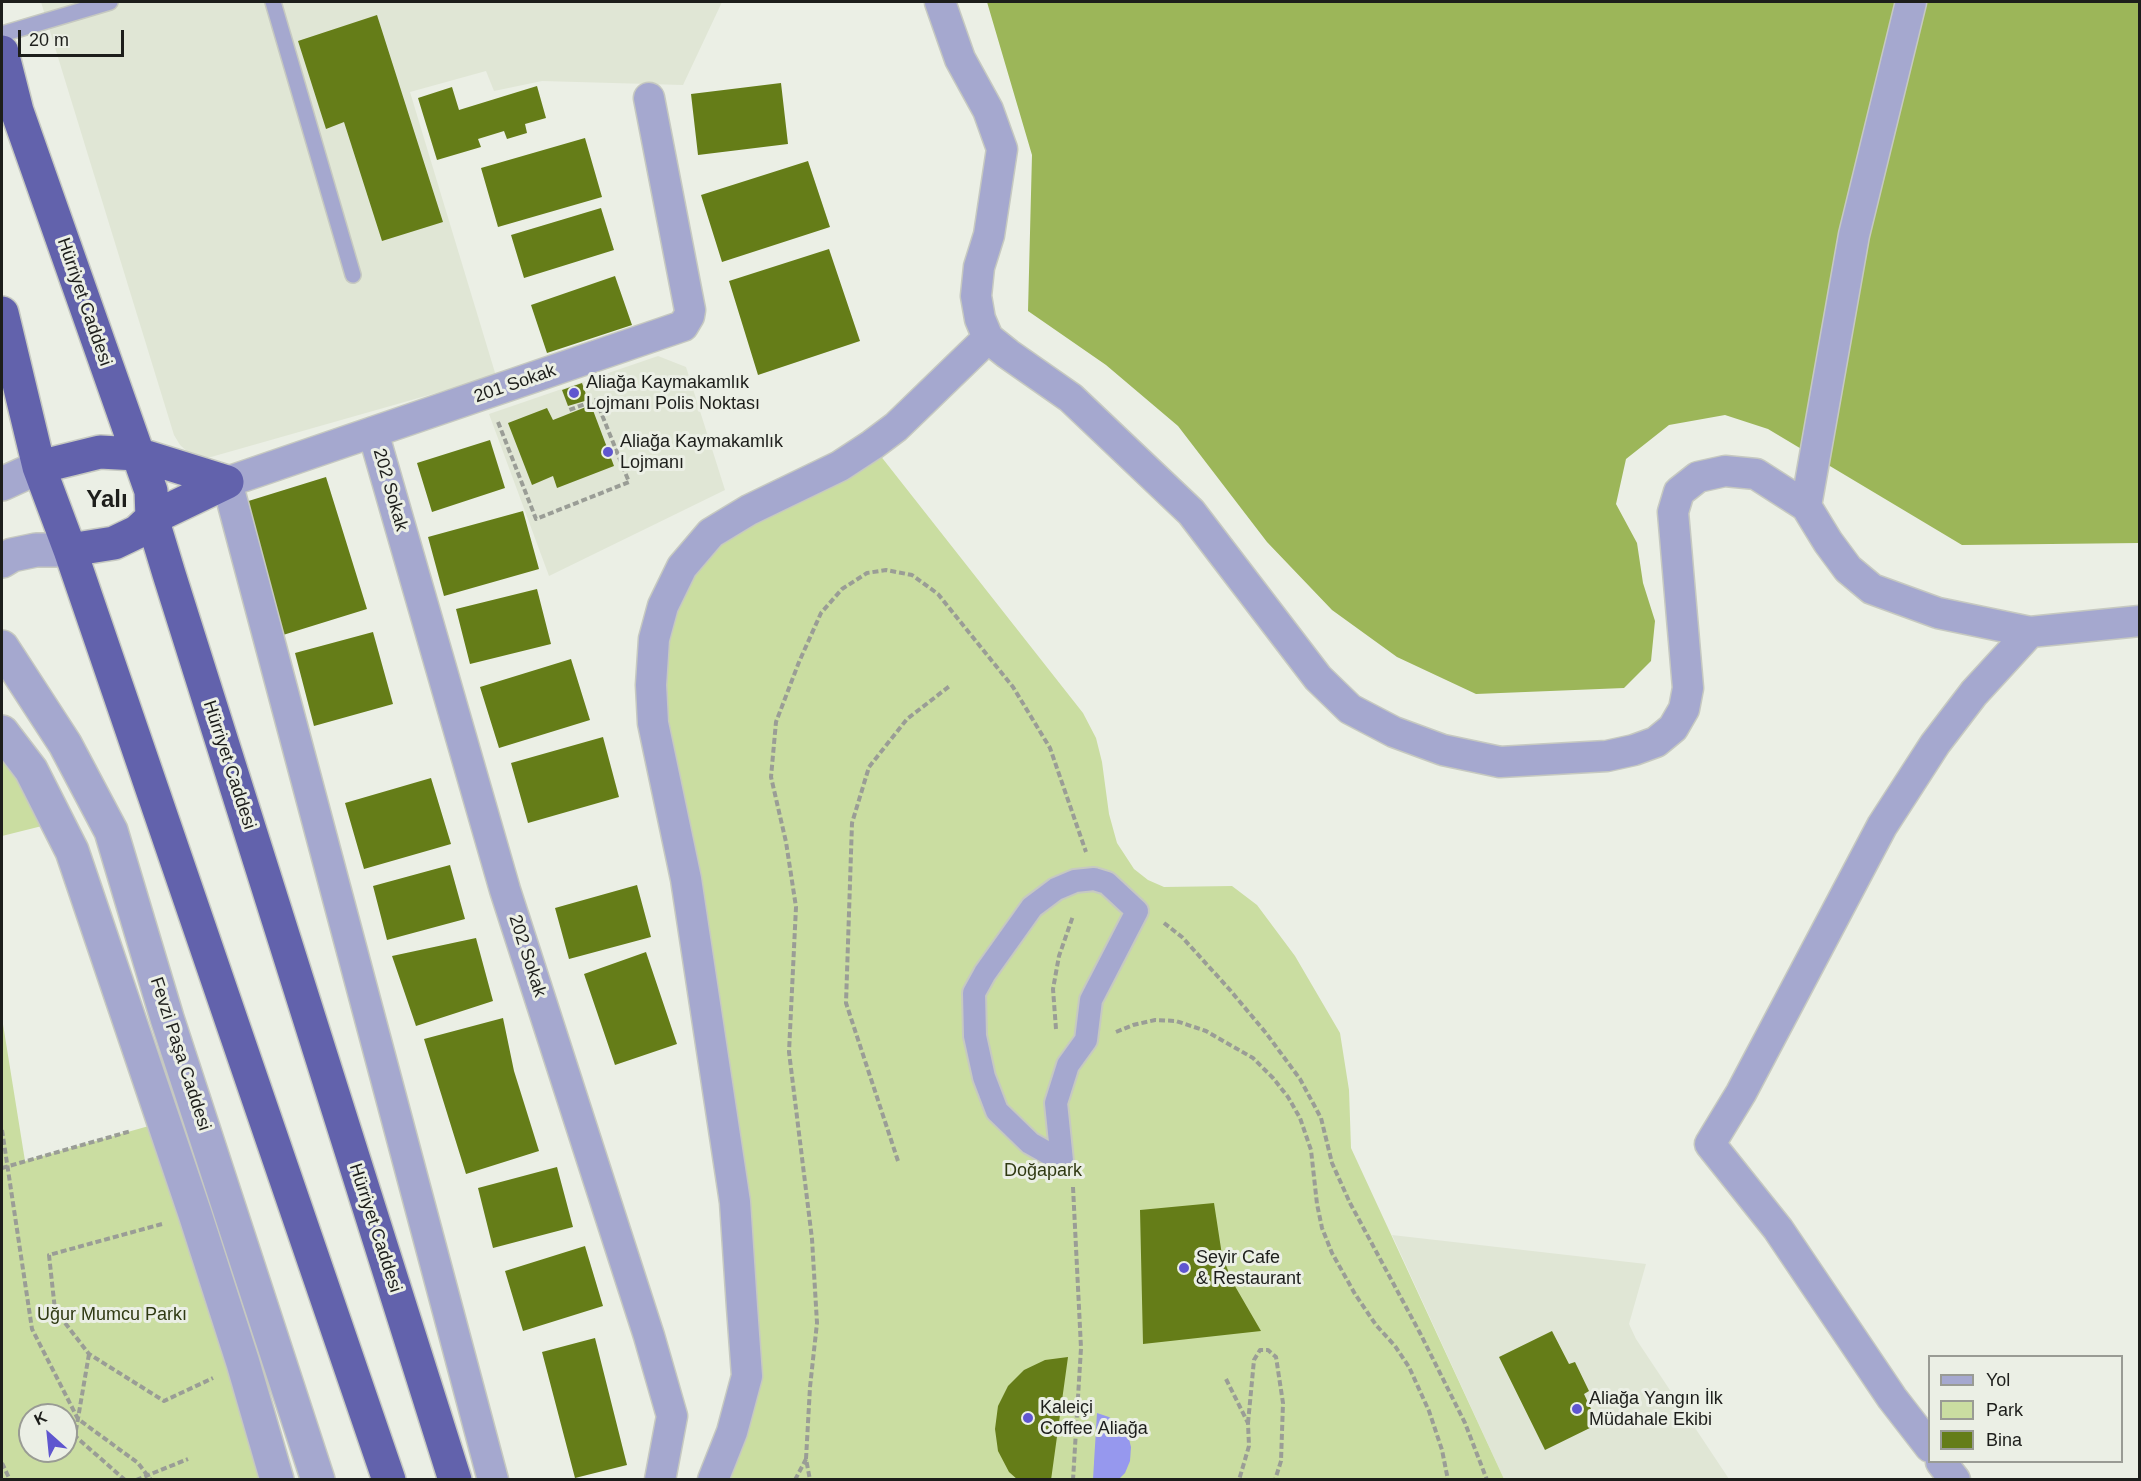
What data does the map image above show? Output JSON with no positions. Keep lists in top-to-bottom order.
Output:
{
  "streets": {
    "highway": ["Hürriyet Caddesi"],
    "street": ["201 Sokak", "202 Sokak", "Fevzi Paşa Caddesi"]
  },
  "crossings": [
    ["201 Sokak", "202 Sokak"]
  ],
  "districts": ["Yalı"],
  "parks": ["Doğapark", "Uğur Mumcu Parkı"],
  "places": [
    "Aliağa Kaymakamlık Lojmanı Polis Noktası",
    "Aliağa Kaymakamlık Lojmanı",
    "Seyir Cafe & Restaurant",
    "Aliağa Yangın İlk Müdahale Ekibi",
    "Kaleiçi Coffee Aliağa"
  ],
  "legend": ["Yol", "Park", "Bina"],
  "scale_bar": "20 m",
  "north": "top left"
}
